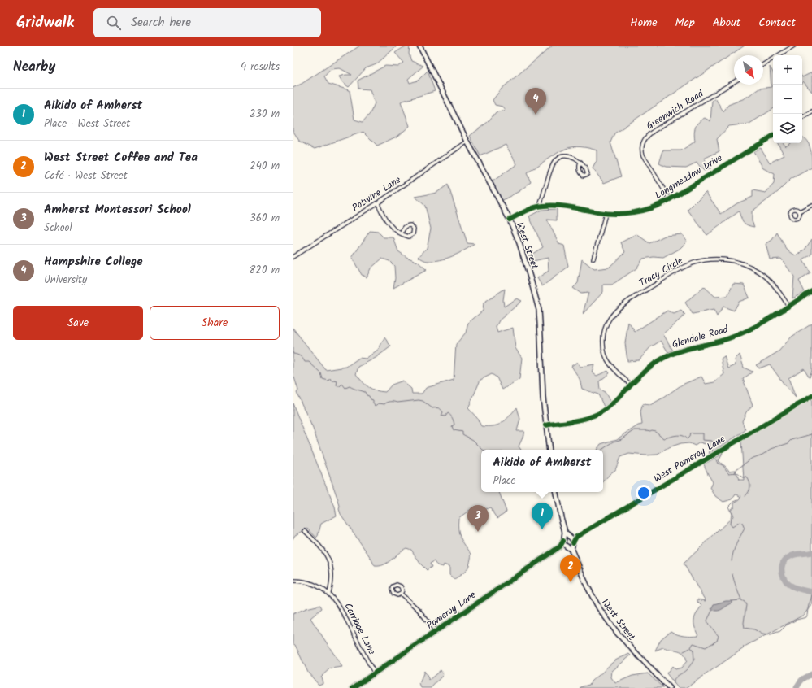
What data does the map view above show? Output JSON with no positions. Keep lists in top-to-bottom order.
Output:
{
  "streets": {
    "main road": ["West Street"],
    "street": [
      "Greenwich Road",
      "Longmeadow Drive",
      "Potwine Lane",
      "Tracy Circle",
      "Glendale Road",
      "West Pomeroy Lane",
      "Pomeroy Lane",
      "Carriage Lane"
    ]
  },
  "crossings": [
    ["Greenwich Road", "Longmeadow Drive"],
    ["Longmeadow Drive", "West Street"],
    ["Potwine Lane", "West Street"],
    ["West Street", "Glendale Road"],
    ["Tracy Circle", "Glendale Road"],
    ["West Pomeroy Lane", "Pomeroy Lane"],
    ["Pomeroy Lane", "Carriage Lane"]
  ],
  "north": "bottom right",
  "page": {
    "header": "Gridwalk",
    "search": "Search here",
    "nav": [
      "Home",
      "Map",
      "About",
      "Contact"
    ],
    "heading": ["Nearby", "4 results"],
    "map_buttons": ["+", "−"],
    "list": [
      {
        "mark": "1",
        "name": "Aikido of Amherst",
        "note": "Place · West Street",
        "value": "230 m"
      },
      {
        "mark": "2",
        "name": "West Street Coffee and Tea",
        "note": "Café · West Street",
        "value": "240 m"
      },
      {
        "mark": "3",
        "name": "Amherst Montessori School",
        "note": "School",
        "value": "360 m"
      },
      {
        "mark": "4",
        "name": "Hampshire College",
        "note": "University",
        "value": "820 m"
      }
    ],
    "pins": [
      "4",
      "1",
      "3",
      "2"
    ],
    "buttons": ["Save", "Share"],
    "popup": ["Aikido of Amherst", "Place"]
  }
}
